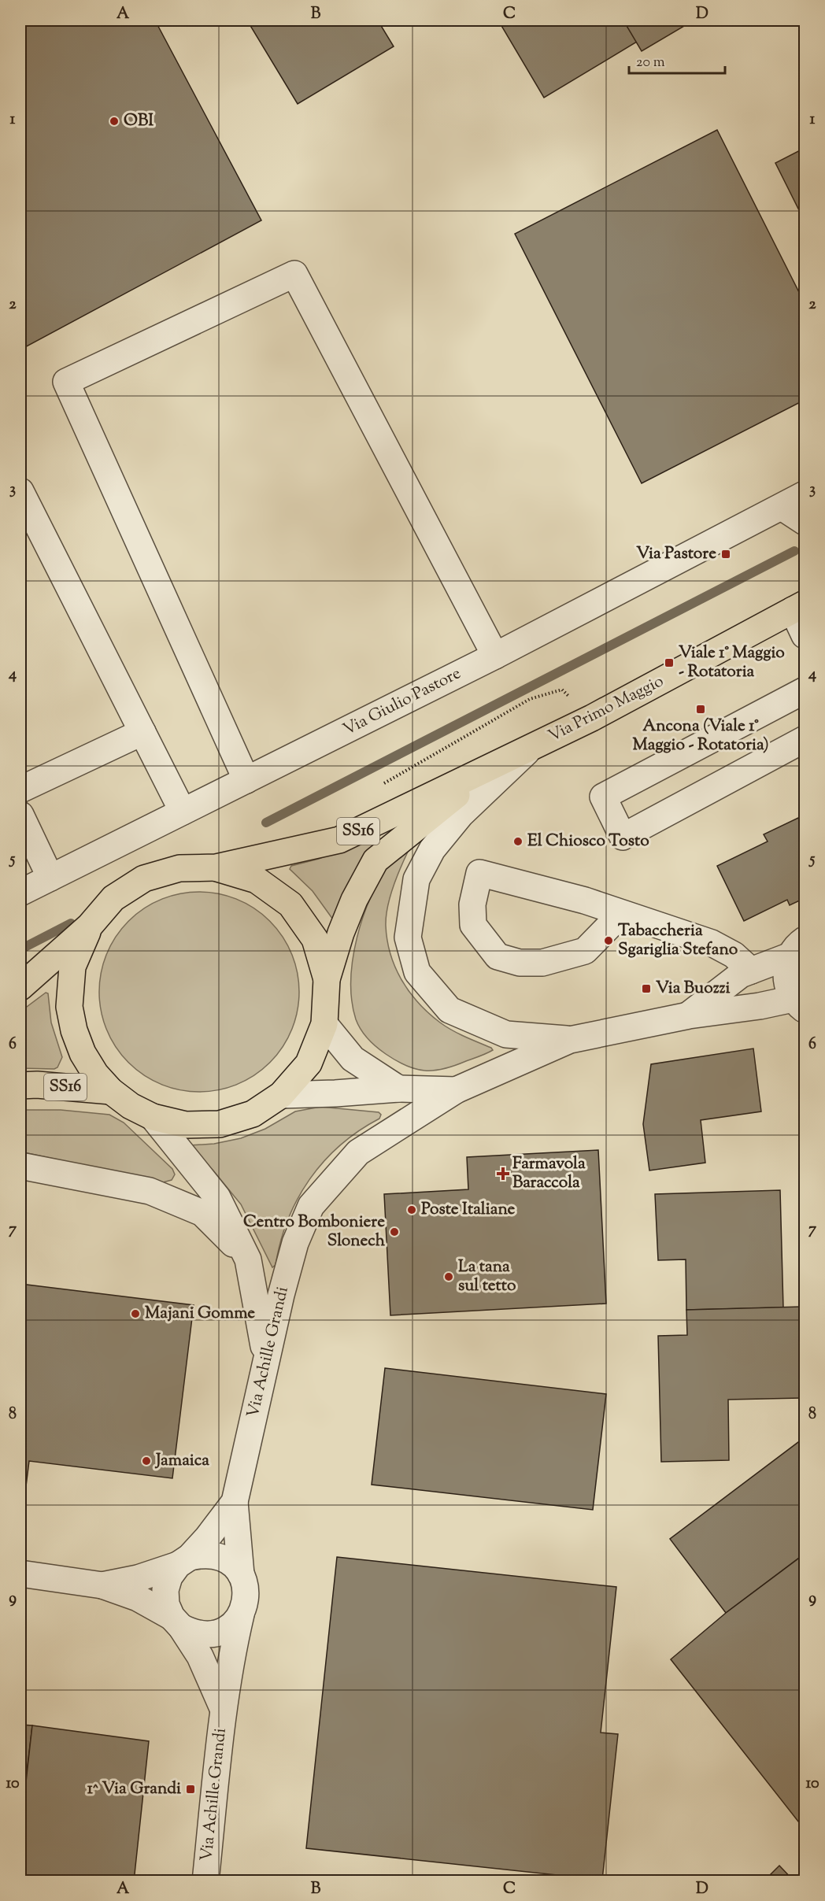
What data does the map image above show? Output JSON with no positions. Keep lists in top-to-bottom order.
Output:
{
  "streets": {
    "main road": ["Via Primo Maggio", "SS16"],
    "street": ["Via Giulio Pastore", "Via Achille Grandi"]
  },
  "crossings": [
    ["Via Primo Maggio", "SS16"],
    ["Via Primo Maggio", "Via Achille Grandi"]
  ],
  "places": {
    "other": [
      "OBI",
      "El Chiosco Tosto",
      "Tabaccheria Sgariglia Stefano",
      "Poste Italiane",
      "Centro Bomboniere Slonech",
      "La tana sul tetto",
      "Majani Gomme",
      "Jamaica"
    ],
    "transit": [
      "Via Pastore",
      "Viale 1° Maggio - Rotatoria",
      "Ancona (Viale 1° Maggio - Rotatoria)",
      "Via Buozzi",
      "1^ Via Grandi"
    ],
    "health": ["Farmavola Baraccola"]
  },
  "scale_bar": "20 m",
  "grid": {
    "columns": [
      "A",
      "B",
      "C",
      "D"
    ],
    "rows": [
      "1",
      "2",
      "3",
      "4",
      "5",
      "6",
      "7",
      "8",
      "9",
      "10"
    ]
  }
}
